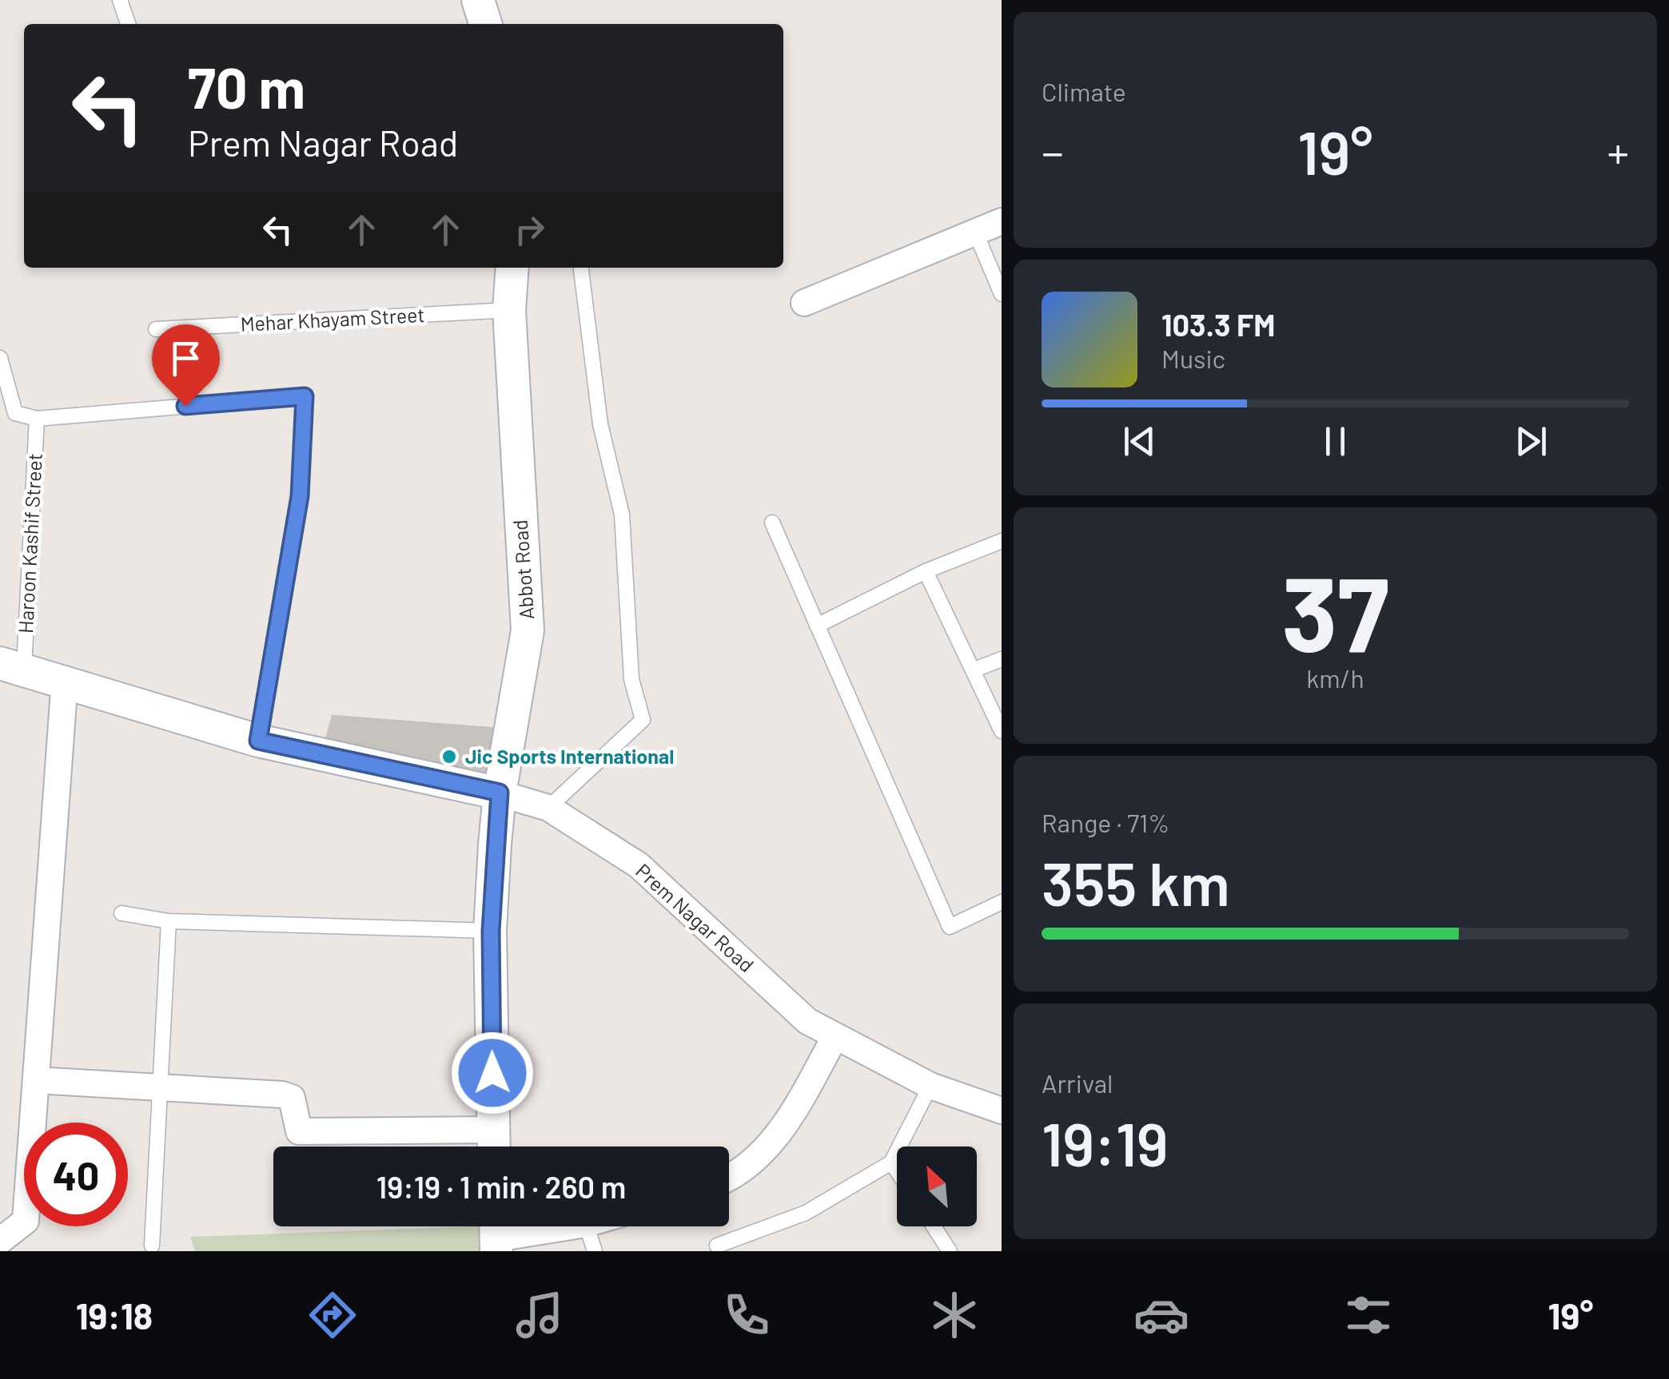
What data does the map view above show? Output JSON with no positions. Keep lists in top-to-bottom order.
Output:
{
  "streets": {
    "street": ["Abbot Road", "Prem Nagar Road"],
    "lane": ["Mehar Khayam Street", "Haroon Kashif Street"]
  },
  "crossings": [
    ["Mehar Khayam Street", "Abbot Road"],
    ["Haroon Kashif Street", "Prem Nagar Road"],
    ["Abbot Road", "Prem Nagar Road"]
  ],
  "places": ["Jic Sports International"],
  "north": "top left",
  "page": {
    "tile": [
      "Climate",
      ["37", "km/h"],
      ["Range · 71%", "355 km"],
      ["Arrival", "19:19"]
    ],
    "turn": ["70 m", "Prem Nagar Road"],
    "heat": ["−", "19°", "+"],
    "song": ["103.3 FM", "Music"],
    "limit": "40",
    "trip": "19:19 · 1 min · 260 m",
    "tabs": ["19:18", "19°"]
  }
}
